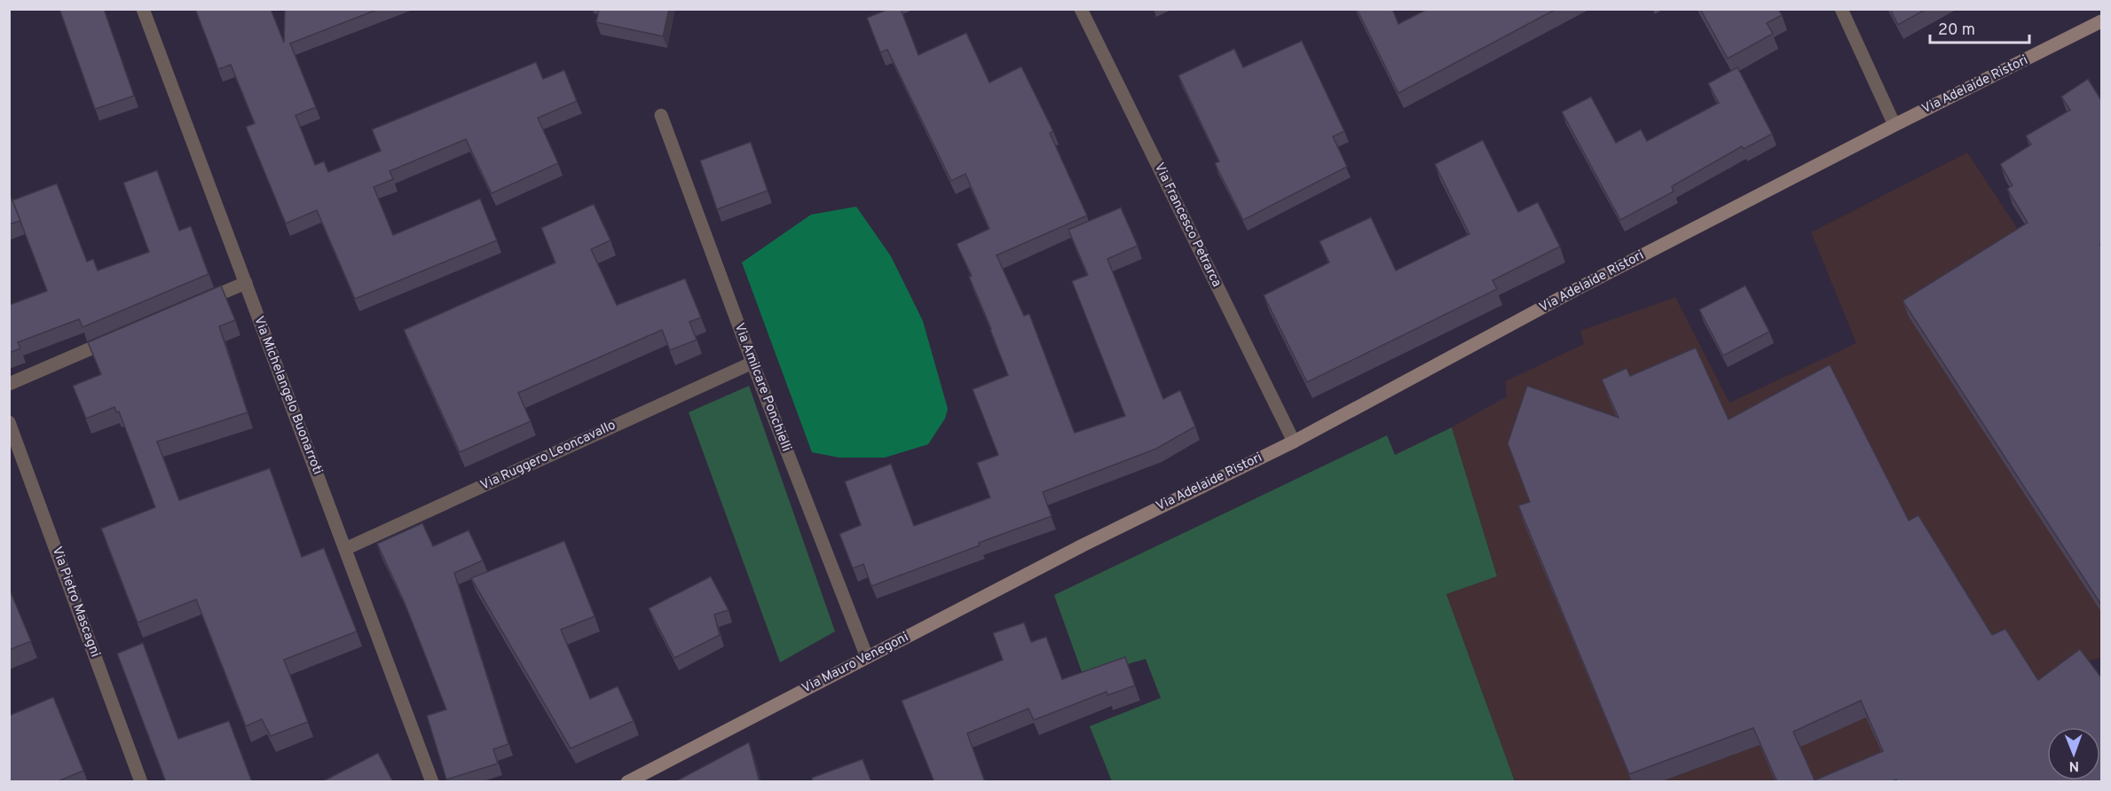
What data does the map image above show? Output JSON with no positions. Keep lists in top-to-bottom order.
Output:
{
  "streets": {
    "main road": ["Via Adelaide Ristori", "Via Mauro Venegoni"],
    "street": [
      "Via Francesco Petrarca",
      "Via Amilcare Ponchielli",
      "Via Michelangelo Buonarroti",
      "Via Ruggero Leoncavallo",
      "Via Pietro Mascagni"
    ]
  },
  "crossings": [
    ["Via Adelaide Ristori", "Via Francesco Petrarca"],
    ["Via Adelaide Ristori", "Via Mauro Venegoni"],
    ["Via Amilcare Ponchielli", "Via Ruggero Leoncavallo"],
    ["Via Amilcare Ponchielli", "Via Mauro Venegoni"],
    ["Via Michelangelo Buonarroti", "Via Ruggero Leoncavallo"]
  ],
  "scale_bar": "20 m",
  "north": "bottom"
}
